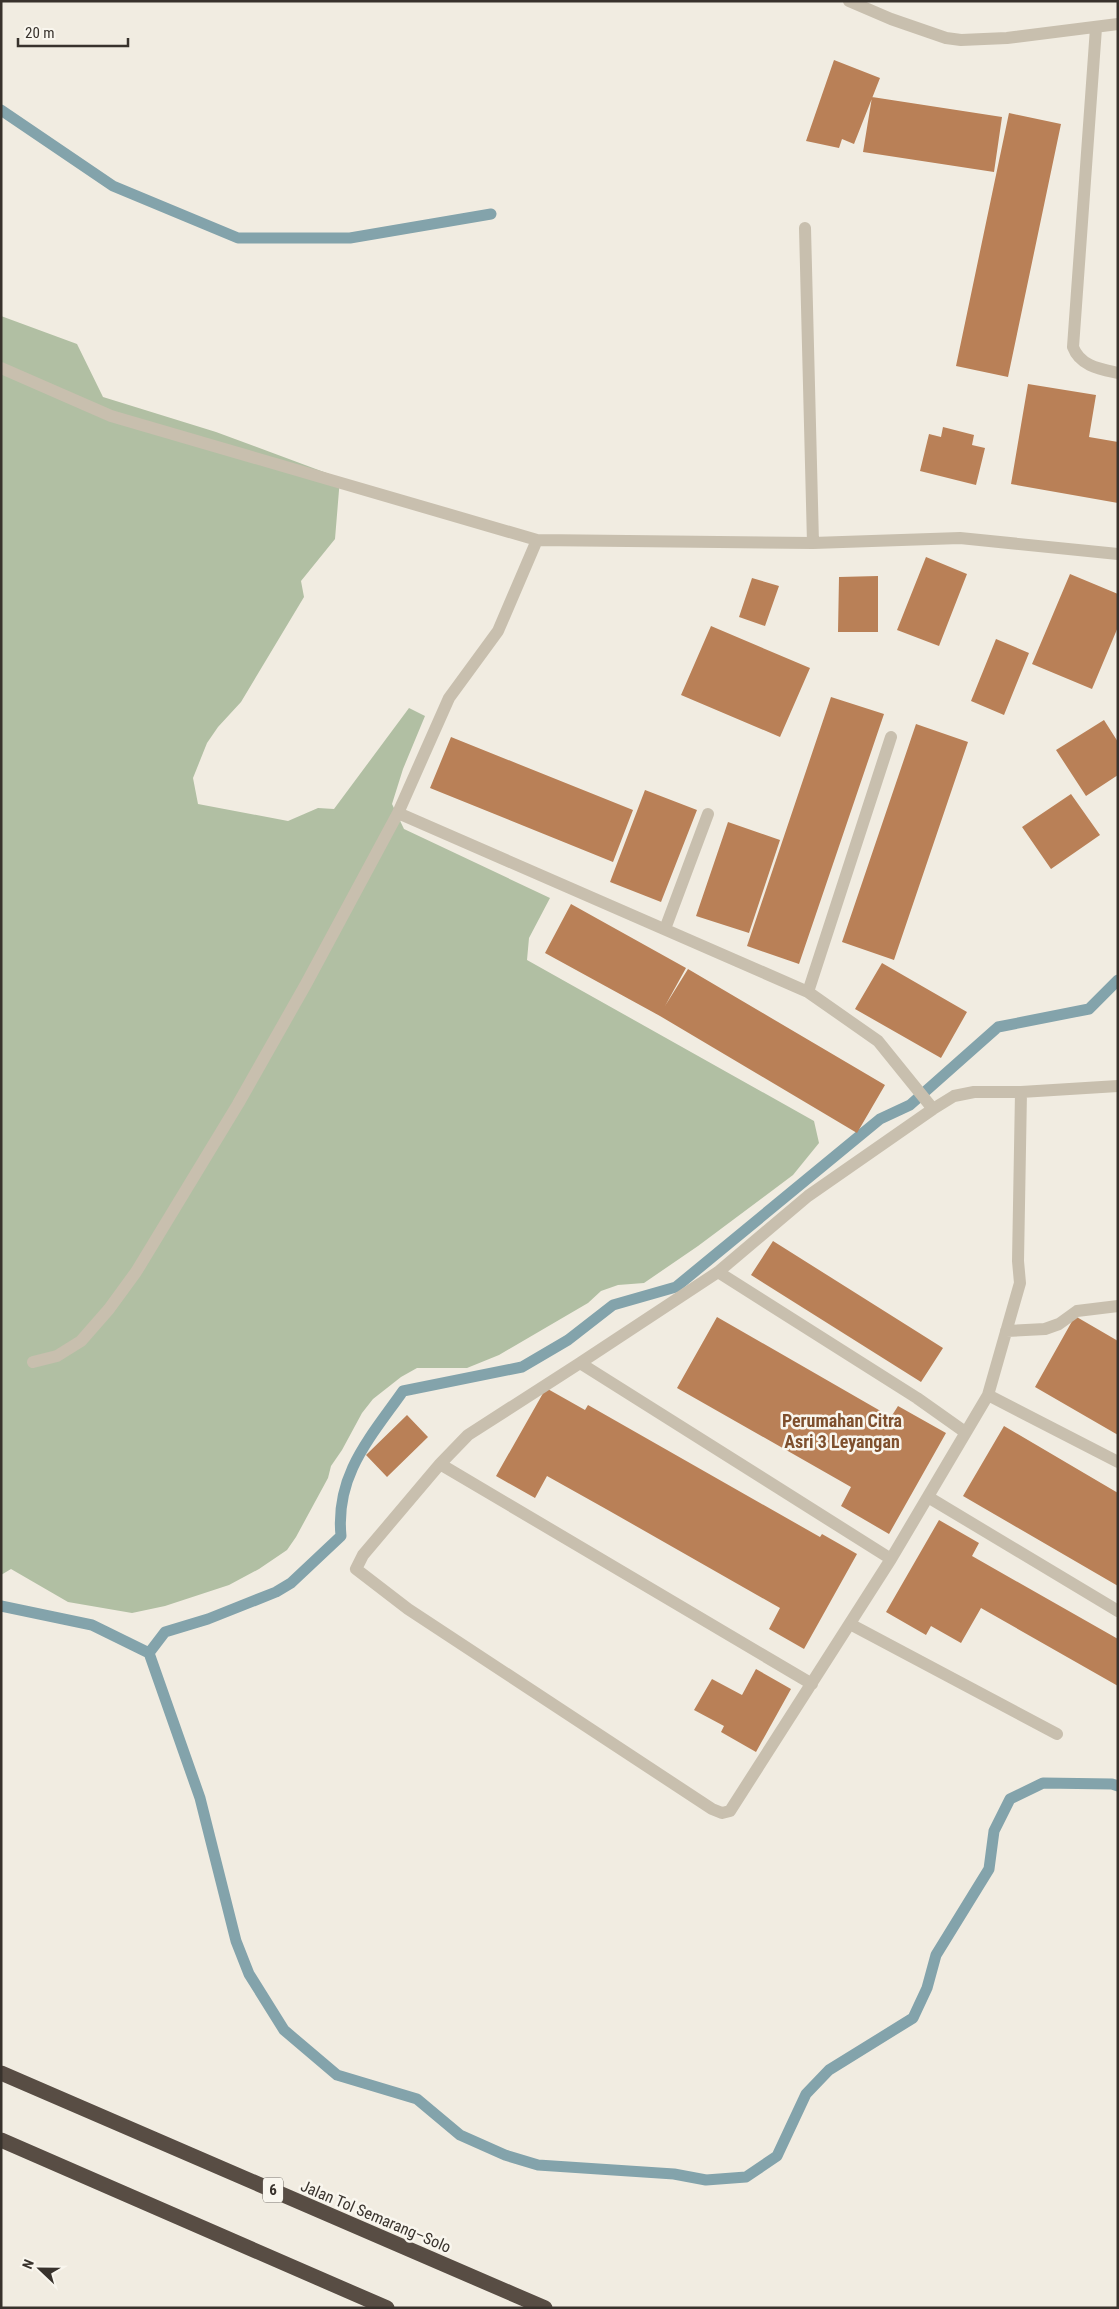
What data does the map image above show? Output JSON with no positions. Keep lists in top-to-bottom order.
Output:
{
  "streets": {
    "highway": ["6", "Jalan Tol Semarang–Solo"]
  },
  "districts": ["Perumahan Citra Asri 3 Leyangan"],
  "scale_bar": "20 m",
  "north": "left"
}
